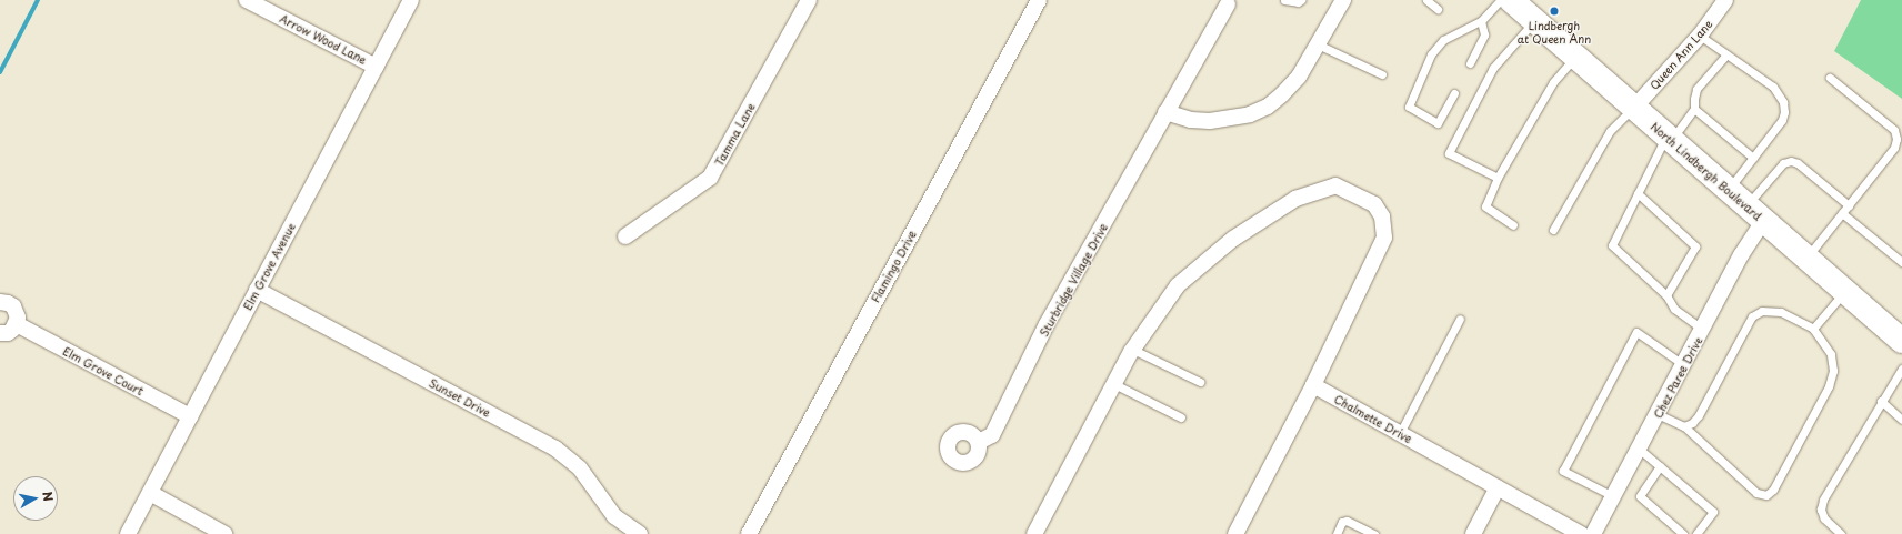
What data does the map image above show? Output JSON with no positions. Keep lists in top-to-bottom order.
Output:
{
  "streets": {
    "main road": ["North Lindbergh Boulevard"],
    "street": [
      "Arrow Wood Lane",
      "Queen Ann Lane",
      "Tamma Lane",
      "Elm Grove Avenue",
      "Flamingo Drive",
      "Sturbridge Village Drive",
      "Elm Grove Court",
      "Chez Paree Drive",
      "Sunset Drive",
      "Chalmette Drive"
    ]
  },
  "crossings": [
    ["Arrow Wood Lane", "Elm Grove Avenue"],
    ["Queen Ann Lane", "North Lindbergh Boulevard"],
    ["North Lindbergh Boulevard", "Chez Paree Drive"],
    ["Elm Grove Avenue", "Elm Grove Court"],
    ["Elm Grove Avenue", "Sunset Drive"]
  ],
  "places": ["Lindbergh at Queen Ann"],
  "north": "right"
}
